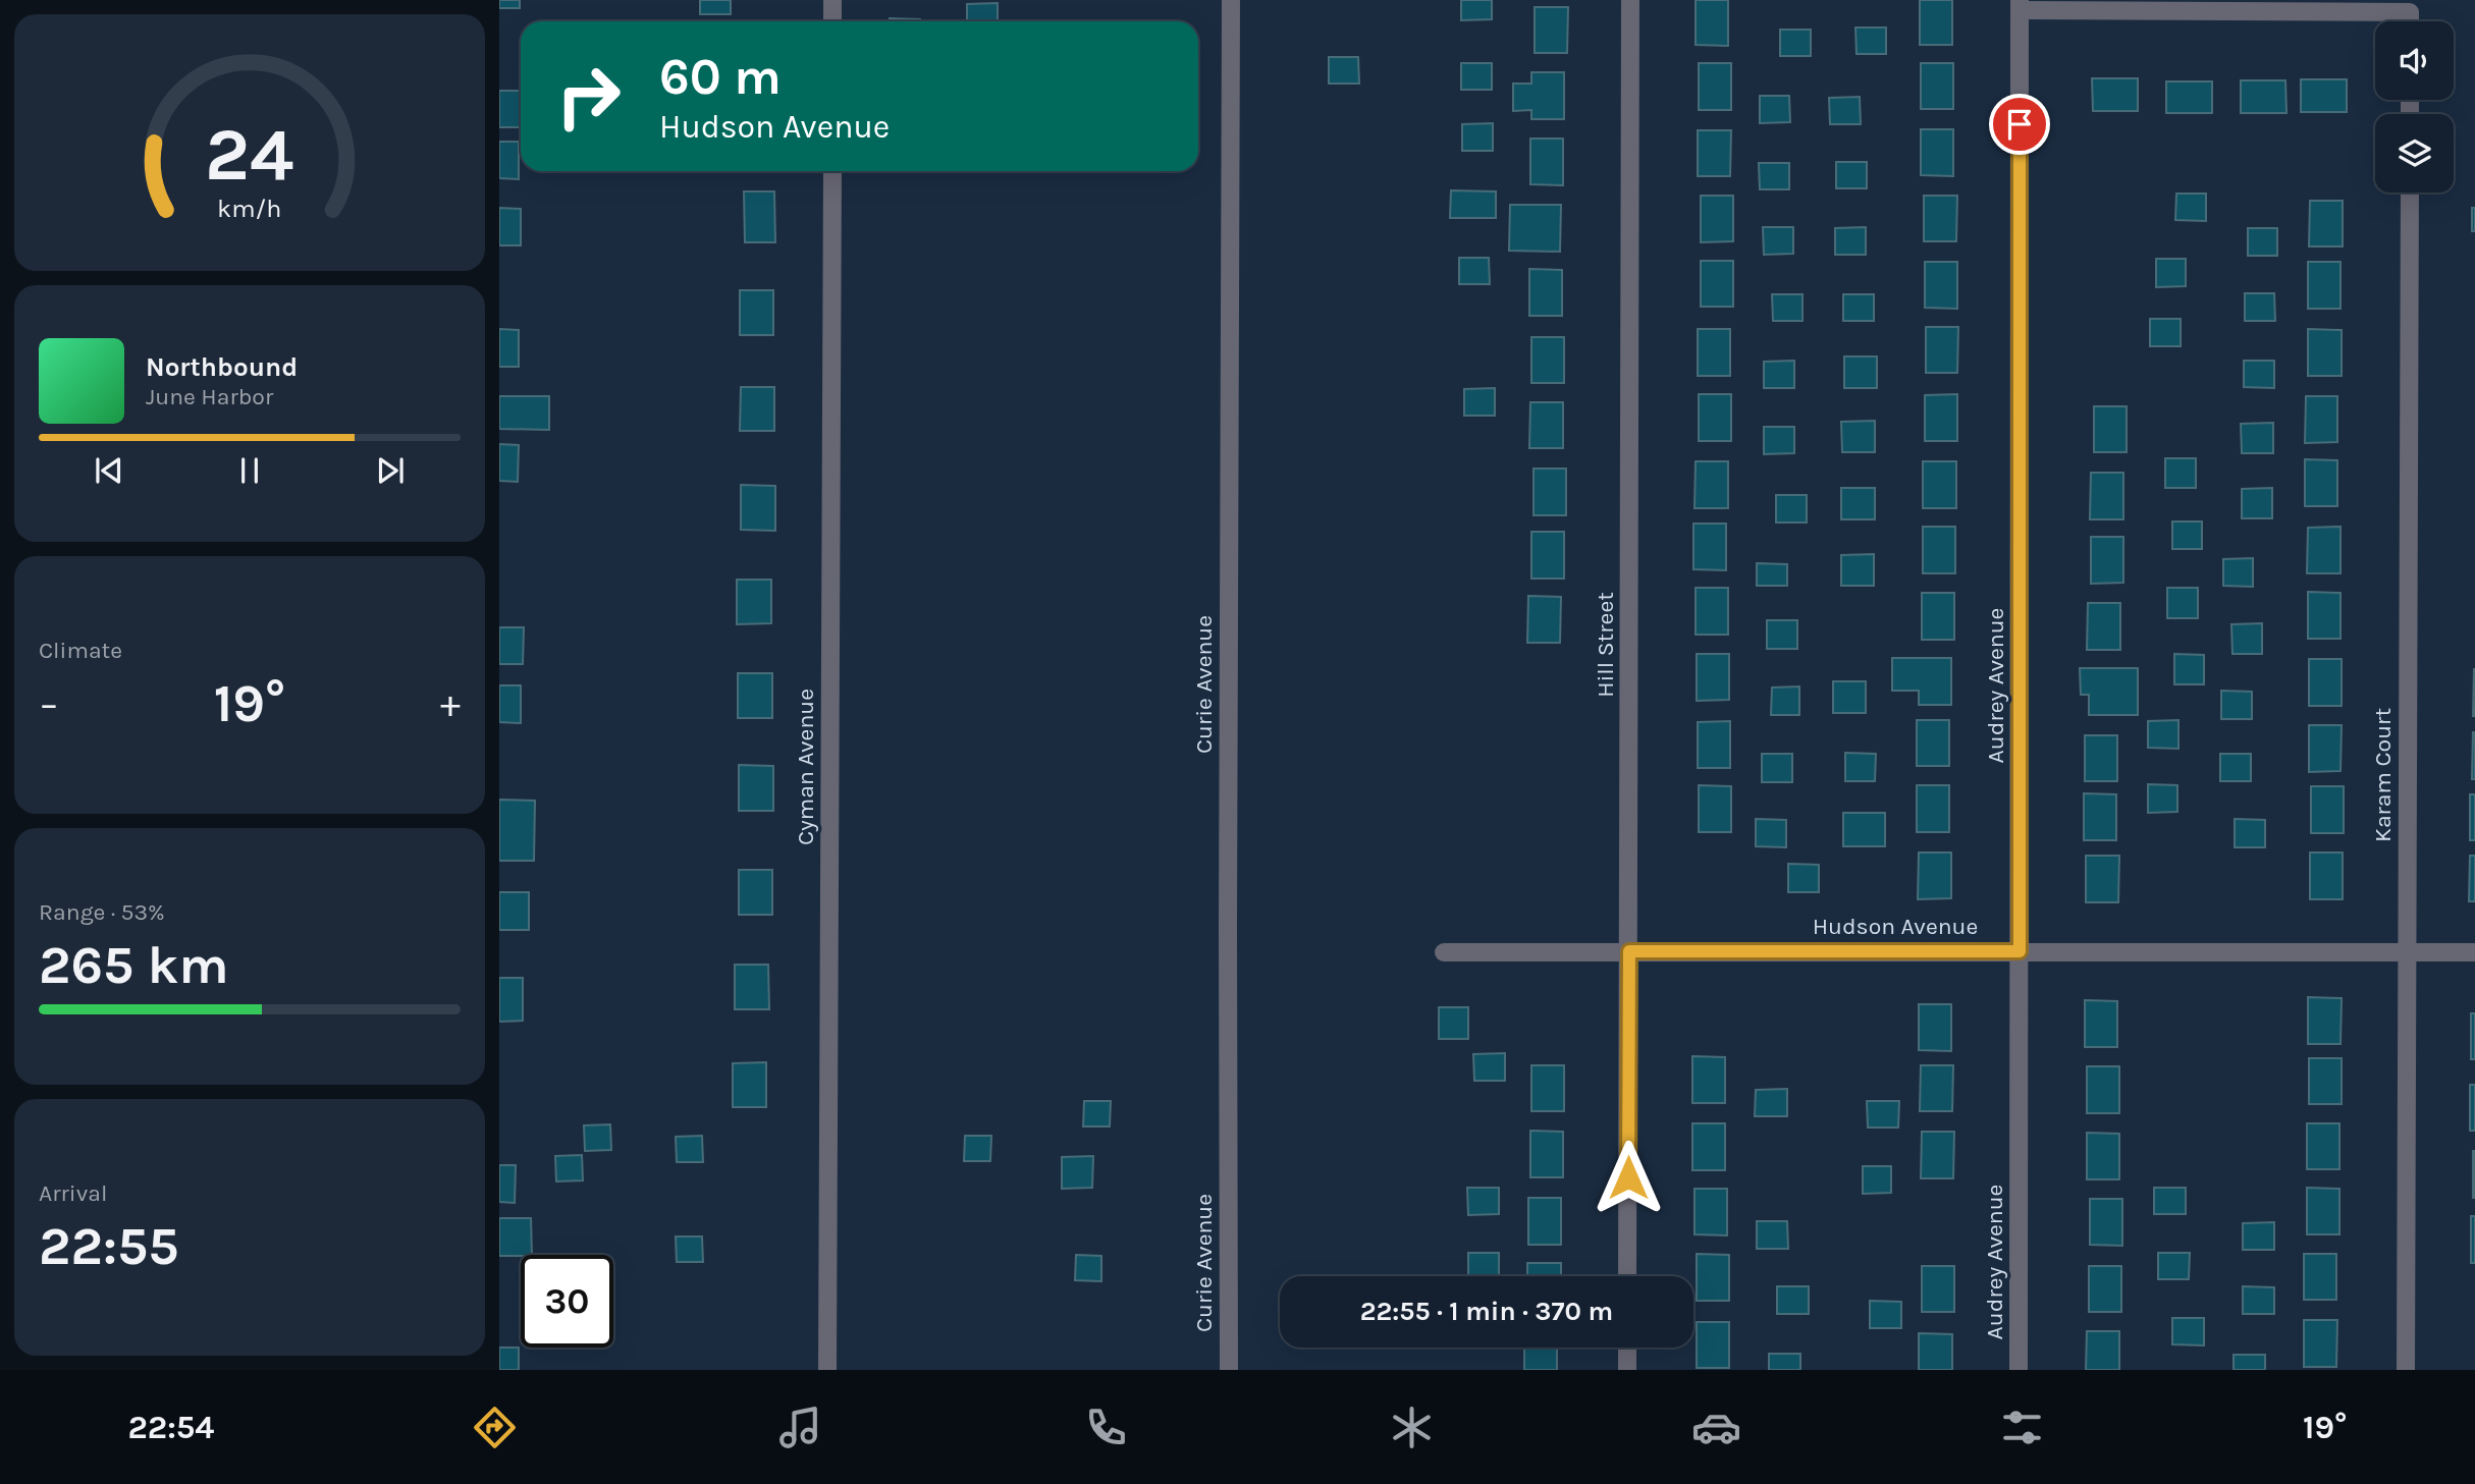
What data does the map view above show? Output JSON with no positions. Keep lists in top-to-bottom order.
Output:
{
  "streets": {
    "street": [
      "Hill Street",
      "Curie Avenue",
      "Audrey Avenue",
      "Cyman Avenue",
      "Karam Court",
      "Hudson Avenue"
    ]
  },
  "crossings": [
    ["Hill Street", "Hudson Avenue"],
    ["Audrey Avenue", "Hudson Avenue"],
    ["Karam Court", "Hudson Avenue"]
  ],
  "page": {
    "turn": ["60 m", "Hudson Avenue"],
    "song": ["Northbound", "June Harbor"],
    "tile": [
      "Climate",
      ["Range · 53%", "265 km"],
      ["Arrival", "22:55"]
    ],
    "heat": ["−", "19°", "+"],
    "limit": "30",
    "trip": "22:55 · 1 min · 370 m",
    "tabs": ["22:54", "19°"],
    "gauge": ["24", "km/h"]
  }
}
